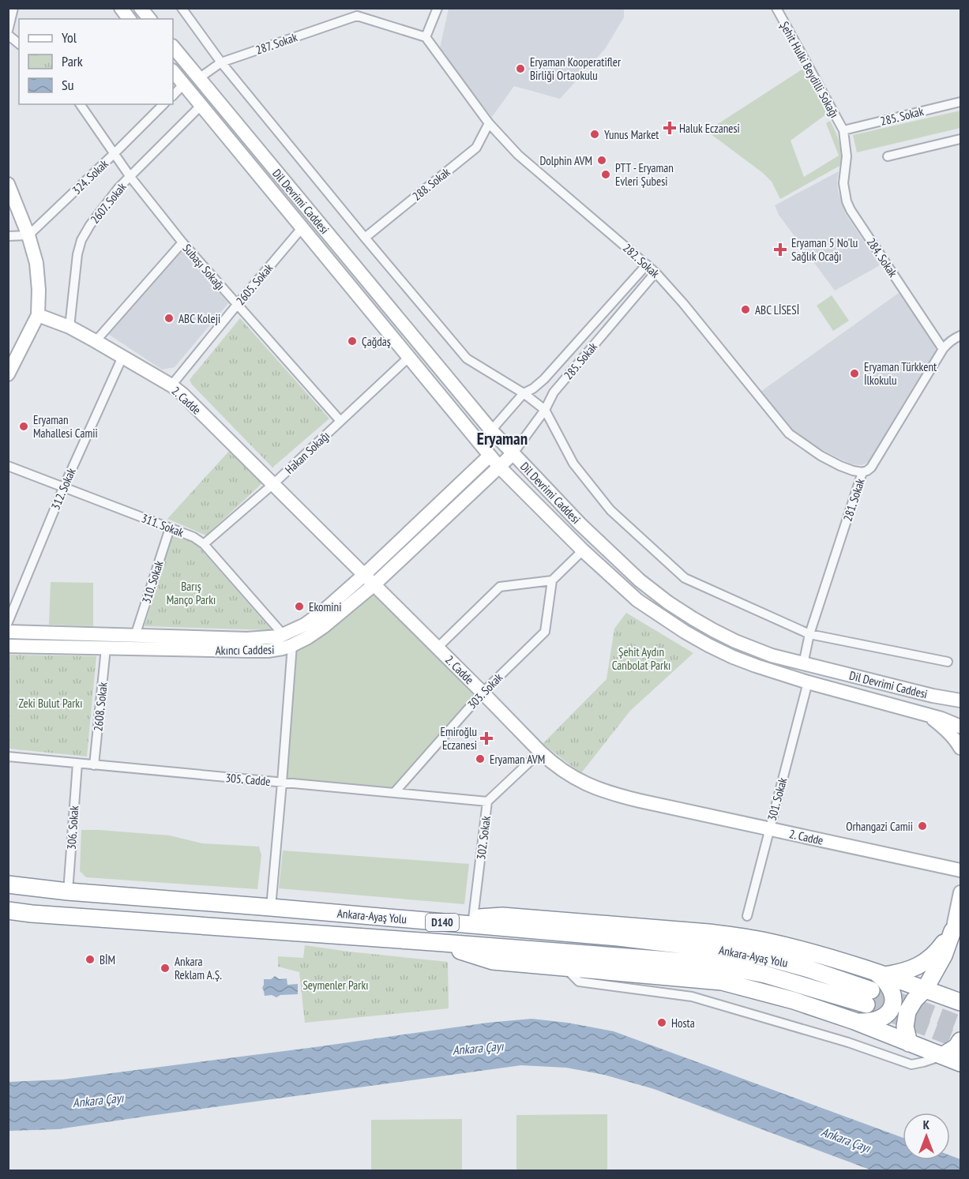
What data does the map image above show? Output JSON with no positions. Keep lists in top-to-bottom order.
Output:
{
  "streets": {
    "highway": ["Ankara-Ayaş Yolu", "D140"],
    "street": [
      "287. Sokak",
      "Şehit Hulki Beydilli Sokağı",
      "285. Sokak",
      "324. Sokak",
      "288. Sokak",
      "Dil Devrimi Caddesi",
      "2607. Sokak",
      "284. Sokak",
      "282. Sokak",
      "Subaşı Sokağı",
      "2605. Sokak",
      "2. Cadde",
      "Hakan Sokağı",
      "312. Sokak",
      "281. Sokak",
      "311. Sokak",
      "310. Sokak",
      "Akıncı Caddesi",
      "303. Sokak",
      "2608. Sokak",
      "305. Cadde",
      "301. Sokak",
      "306. Sokak",
      "302. Sokak"
    ]
  },
  "crossings": [
    ["287. Sokak", "Dil Devrimi Caddesi"],
    ["Şehit Hulki Beydilli Sokağı", "285. Sokak"],
    ["Şehit Hulki Beydilli Sokağı", "284. Sokak"],
    ["285. Sokak", "Dil Devrimi Caddesi"],
    ["285. Sokak", "284. Sokak"],
    ["285. Sokak", "282. Sokak"],
    ["285. Sokak", "Akıncı Caddesi"],
    ["324. Sokak", "Subaşı Sokağı"],
    ["288. Sokak", "282. Sokak"],
    ["Dil Devrimi Caddesi", "2607. Sokak"],
    ["Dil Devrimi Caddesi", "2605. Sokak"],
    ["Dil Devrimi Caddesi", "Hakan Sokağı"],
    ["Dil Devrimi Caddesi", "281. Sokak"],
    ["Dil Devrimi Caddesi", "Akıncı Caddesi"],
    ["Dil Devrimi Caddesi", "301. Sokak"],
    ["2607. Sokak", "Subaşı Sokağı"],
    ["2607. Sokak", "2. Cadde"],
    ["284. Sokak", "281. Sokak"],
    ["282. Sokak", "281. Sokak"],
    ["Subaşı Sokağı", "2605. Sokak"],
    ["Subaşı Sokağı", "Hakan Sokağı"],
    ["2605. Sokak", "2. Cadde"],
    ["2. Cadde", "Hakan Sokağı"],
    ["2. Cadde", "312. Sokak"],
    ["2. Cadde", "Akıncı Caddesi"],
    ["2. Cadde", "303. Sokak"],
    ["2. Cadde", "301. Sokak"],
    ["2. Cadde", "302. Sokak"],
    ["Hakan Sokağı", "311. Sokak"],
    ["312. Sokak", "311. Sokak"],
    ["311. Sokak", "310. Sokak"],
    ["311. Sokak", "Akıncı Caddesi"],
    ["310. Sokak", "Akıncı Caddesi"],
    ["Akıncı Caddesi", "2608. Sokak"],
    ["303. Sokak", "305. Cadde"],
    ["2608. Sokak", "305. Cadde"],
    ["305. Cadde", "306. Sokak"],
    ["305. Cadde", "302. Sokak"],
    ["306. Sokak", "Ankara-Ayaş Yolu"]
  ],
  "districts": ["Eryaman"],
  "water": ["Ankara Çayı"],
  "parks": [
    "Barış Manço Parkı",
    "Şehit Aydın Canbolat Parkı",
    "Zeki Bulut Parkı",
    "Seymenler Parkı"
  ],
  "places": {
    "other": [
      "Eryaman Kooperatifler Birliği Ortaokulu",
      "Yunus Market",
      "Dolphin AVM",
      "PTT - Eryaman Evleri Şubesi",
      "ABC LİSESİ",
      "ABC Koleji",
      "Çağdaş",
      "Eryaman Türkkent İlkokulu",
      "Eryaman Mahallesi Camii",
      "Ekomini",
      "Eryaman AVM",
      "Orhangazi Camii",
      "BİM",
      "Ankara Reklam A.Ş.",
      "Hosta"
    ],
    "health": ["Haluk Eczanesi", "Eryaman 5 No'lu Sağlık Ocağı", "Emiroğlu Eczanesi"]
  },
  "legend": ["Yol", "Park", "Su"],
  "north": "top"
}
